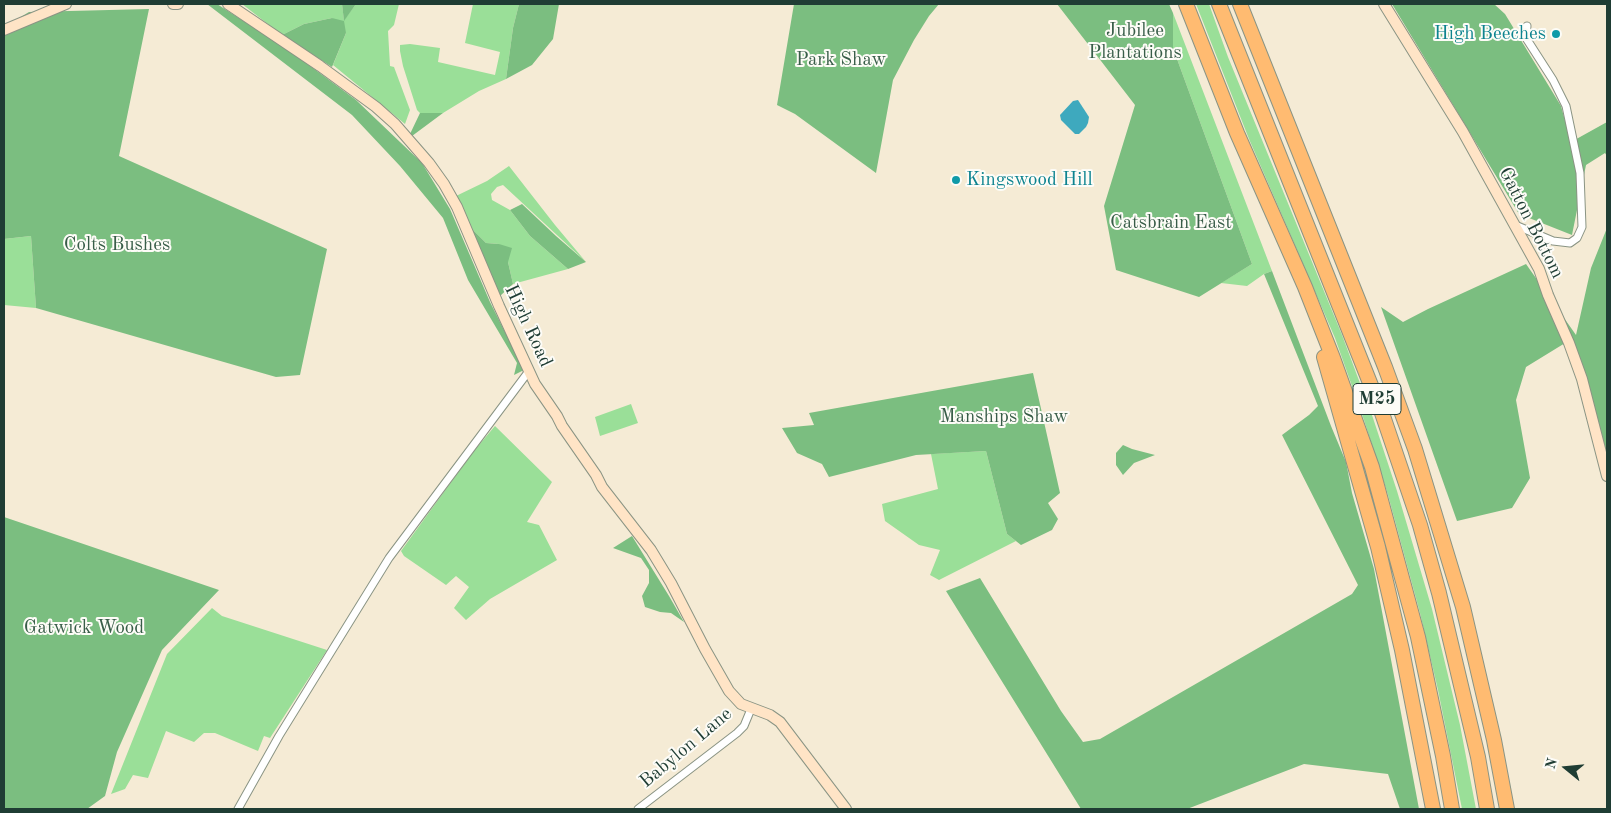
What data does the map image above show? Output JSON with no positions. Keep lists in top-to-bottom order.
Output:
{
  "streets": {
    "highway": ["M25"],
    "street": ["Gatton Bottom", "High Road", "Babylon Lane"]
  },
  "crossings": [
    ["High Road", "Babylon Lane"]
  ],
  "parks": [
    "Jubilee Plantations",
    "Park Shaw",
    "Catsbrain East",
    "Colts Bushes",
    "Manships Shaw",
    "Gatwick Wood"
  ],
  "places": ["High Beeches", "Kingswood Hill"],
  "north": "left"
}
